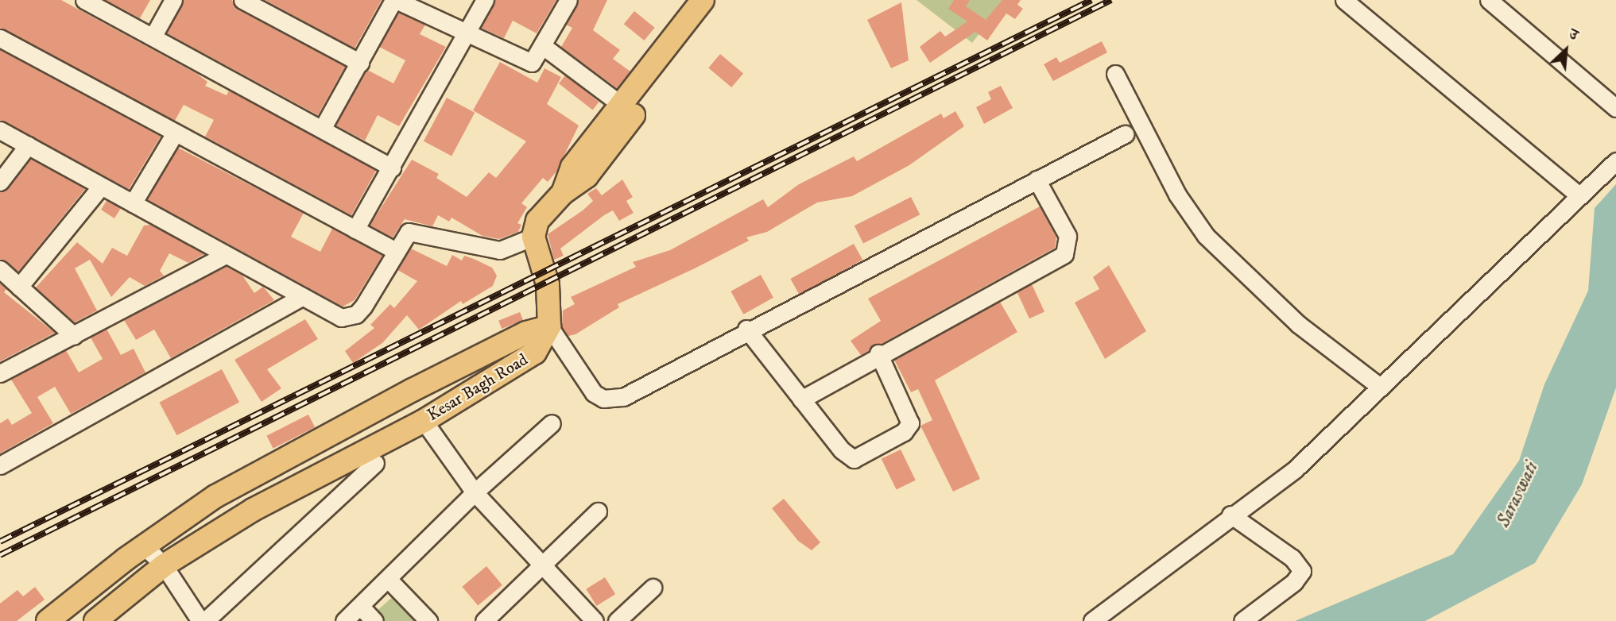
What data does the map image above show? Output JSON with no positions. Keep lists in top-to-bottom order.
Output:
{
  "streets": {
    "main road": ["Kesar Bagh Road"]
  },
  "water": ["Saraswati"],
  "north": "top right"
}
